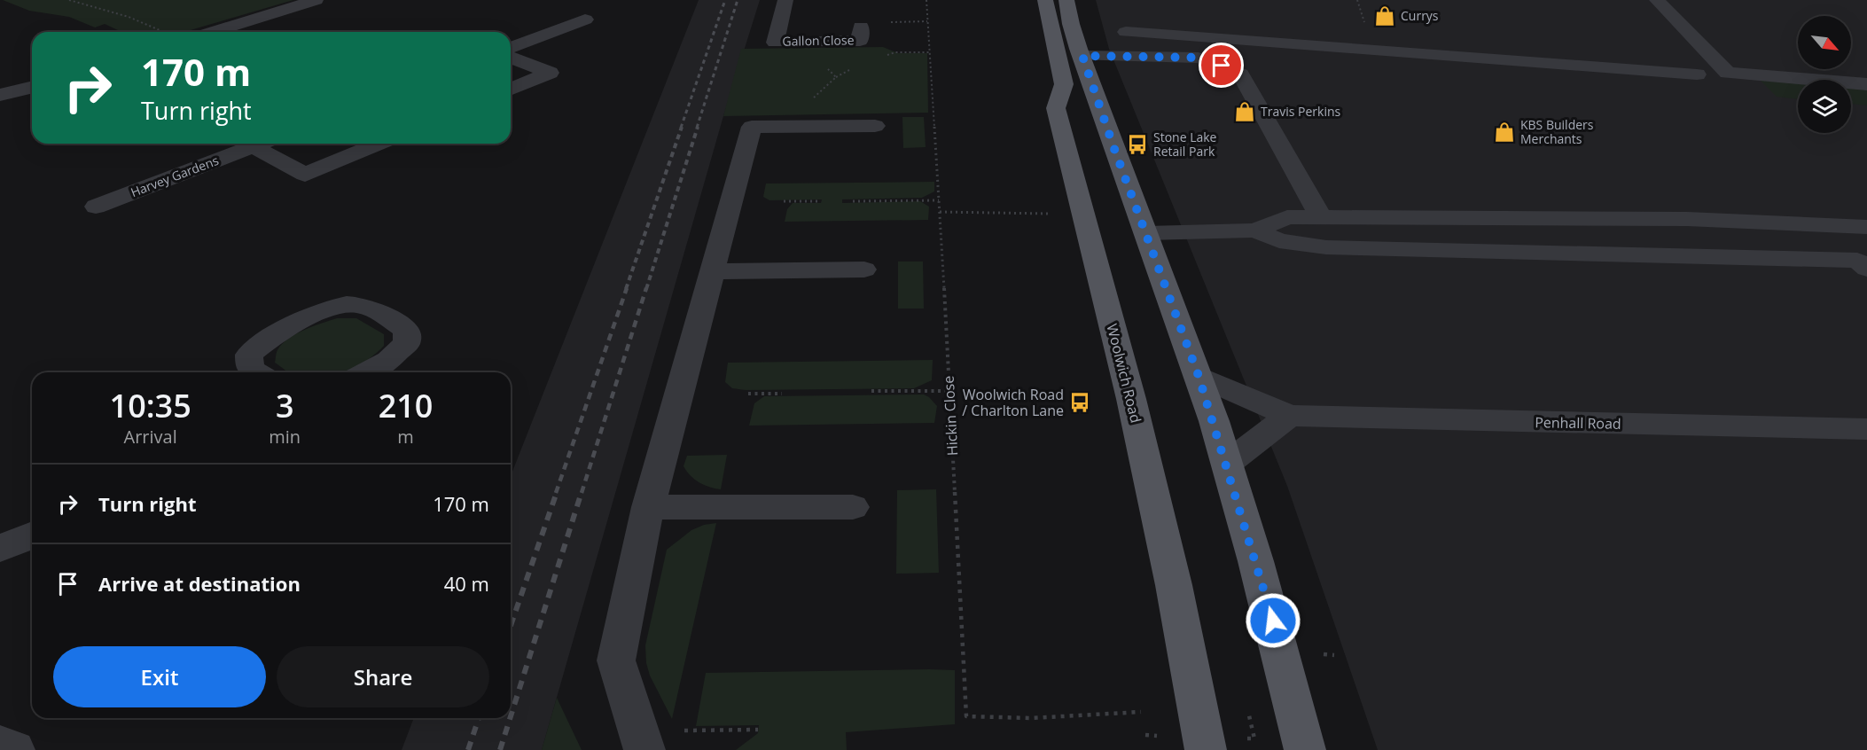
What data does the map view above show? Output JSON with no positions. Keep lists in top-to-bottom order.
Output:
{
  "streets": {
    "main road": ["Woolwich Road"],
    "street": ["Gallon Close", "Harvey Gardens", "Penhall Road"],
    "path": ["Hickin Close"]
  },
  "places": {
    "shop": ["Currys", "Travis Perkins", "KBS Builders Merchants"],
    "bus stop": ["Stone Lake Retail Park", "Woolwich Road / Charlton Lane"]
  },
  "north": "bottom right",
  "page": {
    "turn": ["170 m", "Turn right"],
    "eta": [
      "10:35",
      "Arrival",
      "3",
      "min",
      "210",
      "m"
    ],
    "list": [
      {
        "name": "Turn right",
        "value": "170 m"
      },
      {
        "name": "Arrive at destination",
        "value": "40 m"
      }
    ],
    "buttons": ["Exit", "Share"]
  }
}
